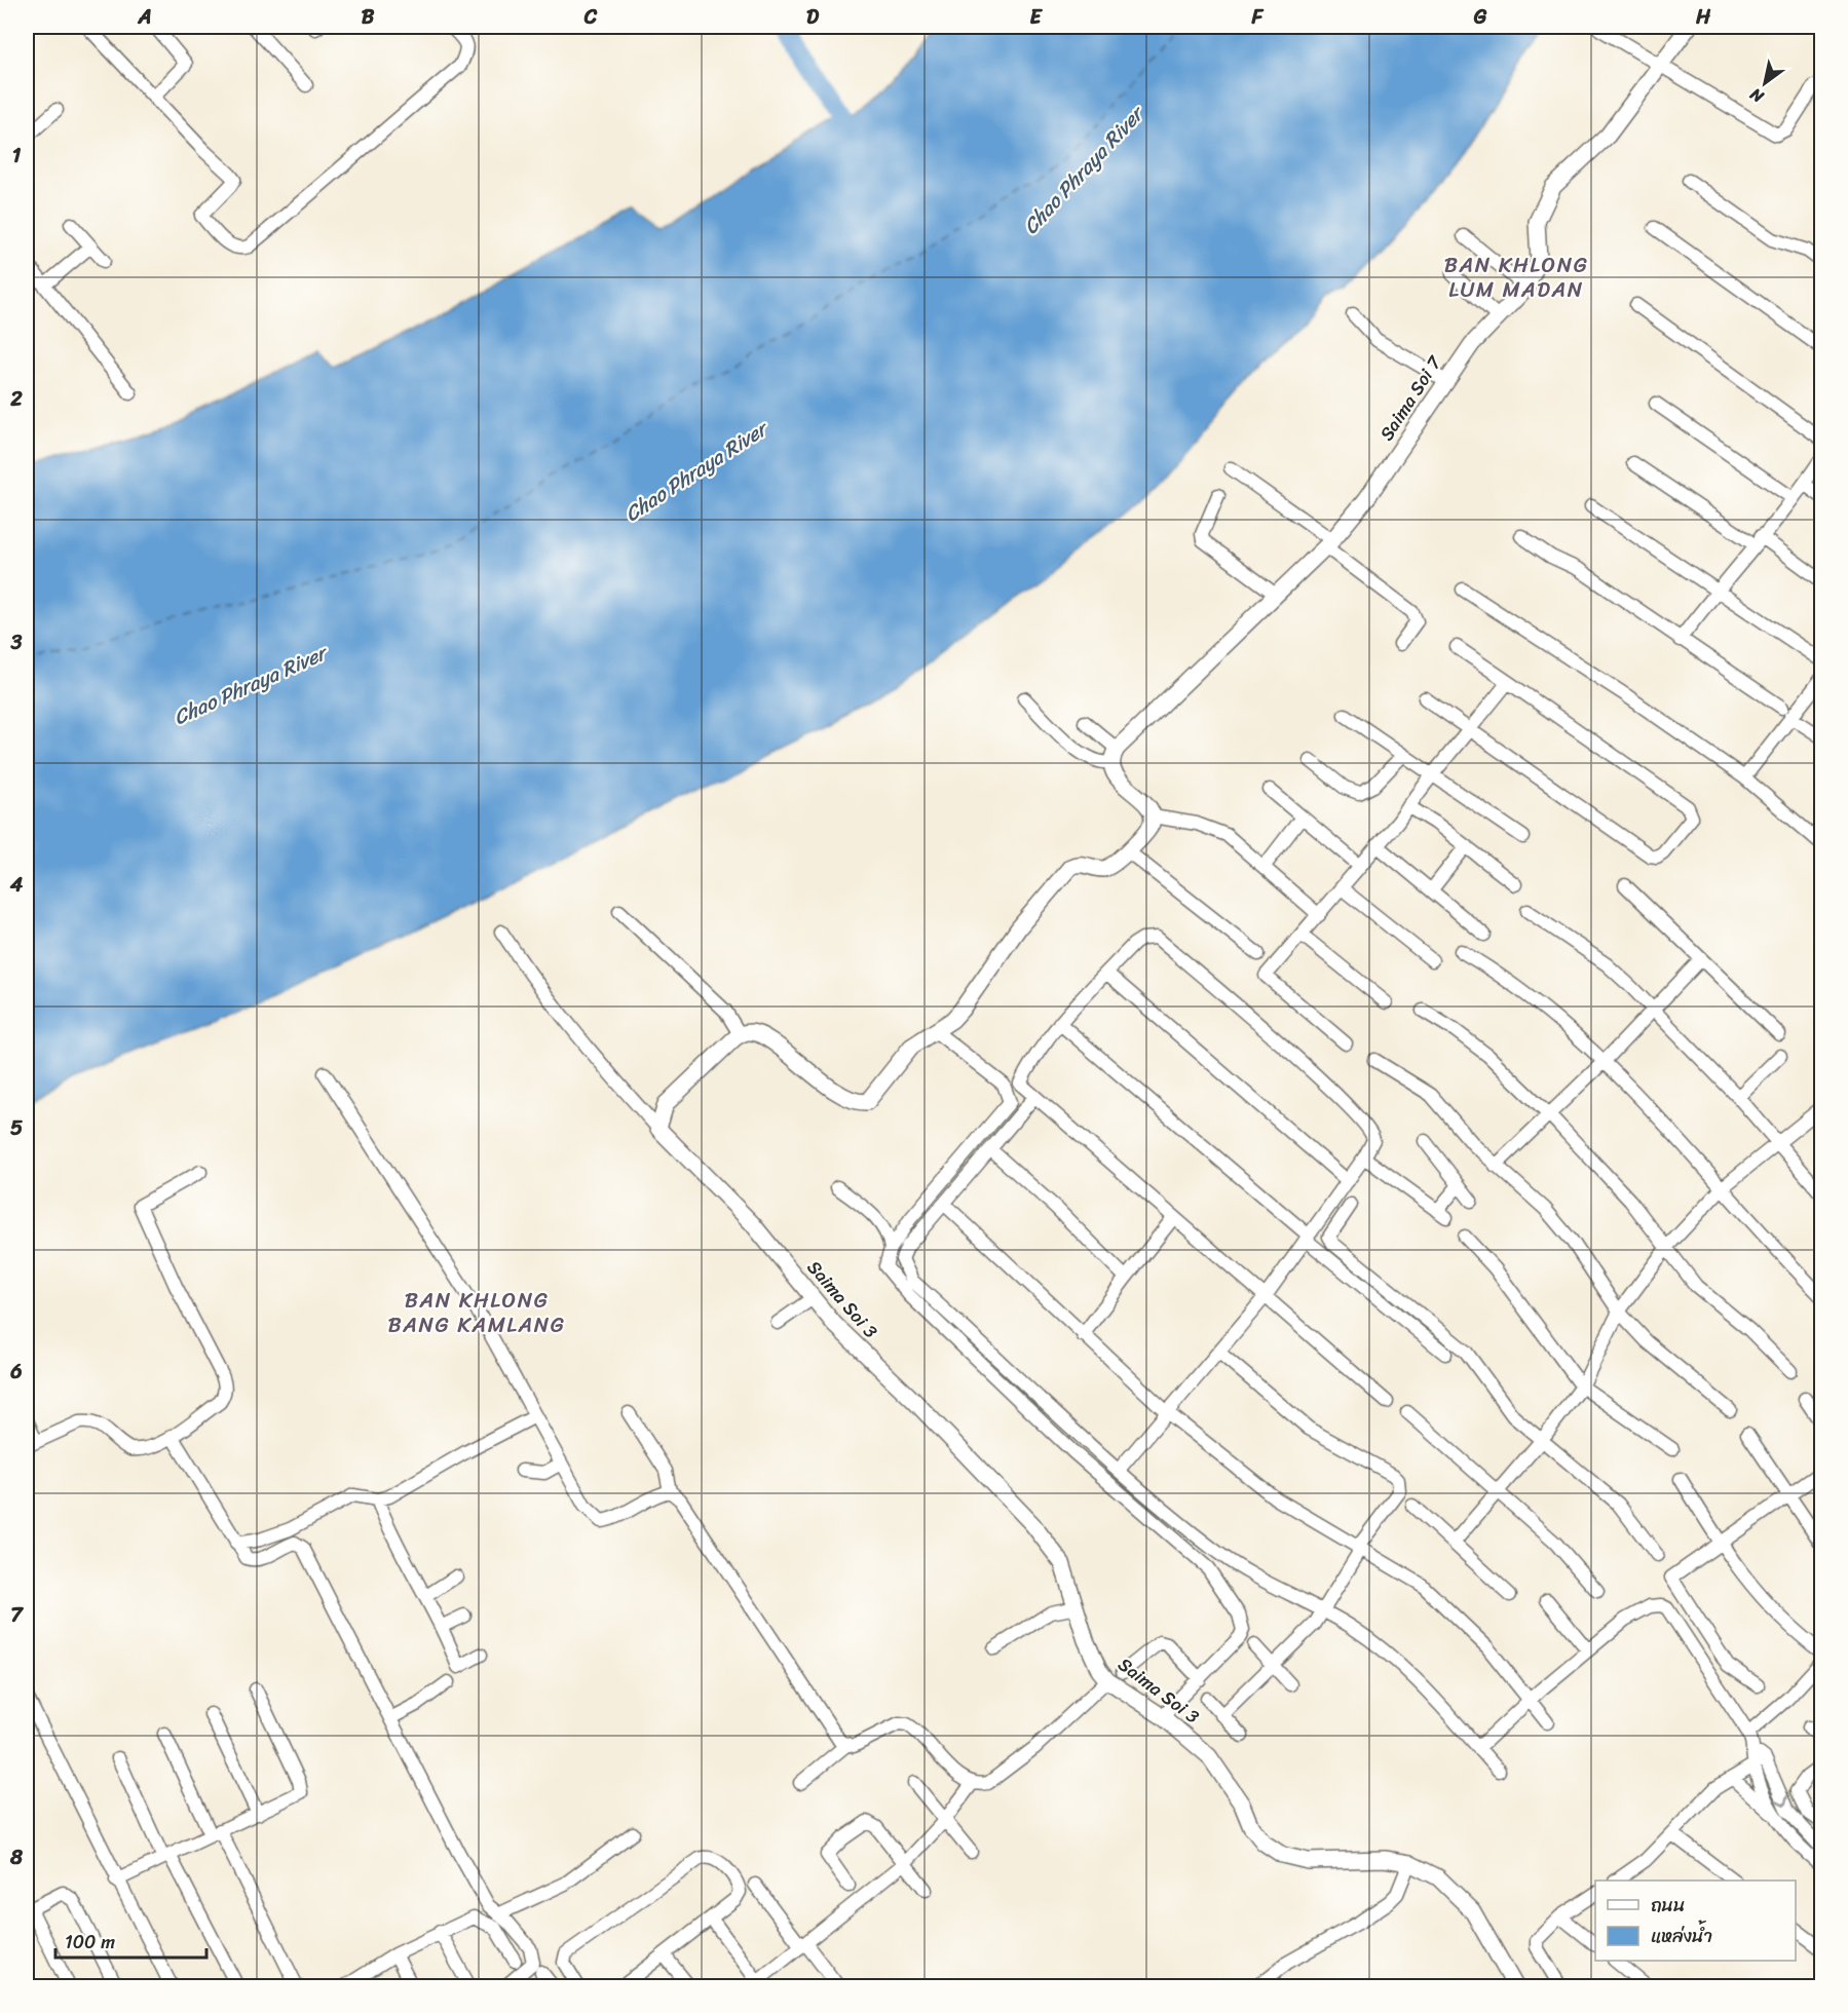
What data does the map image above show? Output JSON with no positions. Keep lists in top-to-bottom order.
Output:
{
  "streets": {
    "street": ["Saima Soi 7", "Saima Soi 3"]
  },
  "districts": ["BAN KHLONG LUM MADAN", "BAN KHLONG BANG KAMLANG"],
  "water": ["Chao Phraya River"],
  "legend": ["ถนน", "แหล่งน้ำ"],
  "scale_bar": "100 m",
  "north": "bottom left",
  "grid": {
    "columns": [
      "A",
      "B",
      "C",
      "D",
      "E",
      "F",
      "G",
      "H"
    ],
    "rows": [
      "1",
      "2",
      "3",
      "4",
      "5",
      "6",
      "7",
      "8"
    ]
  }
}
